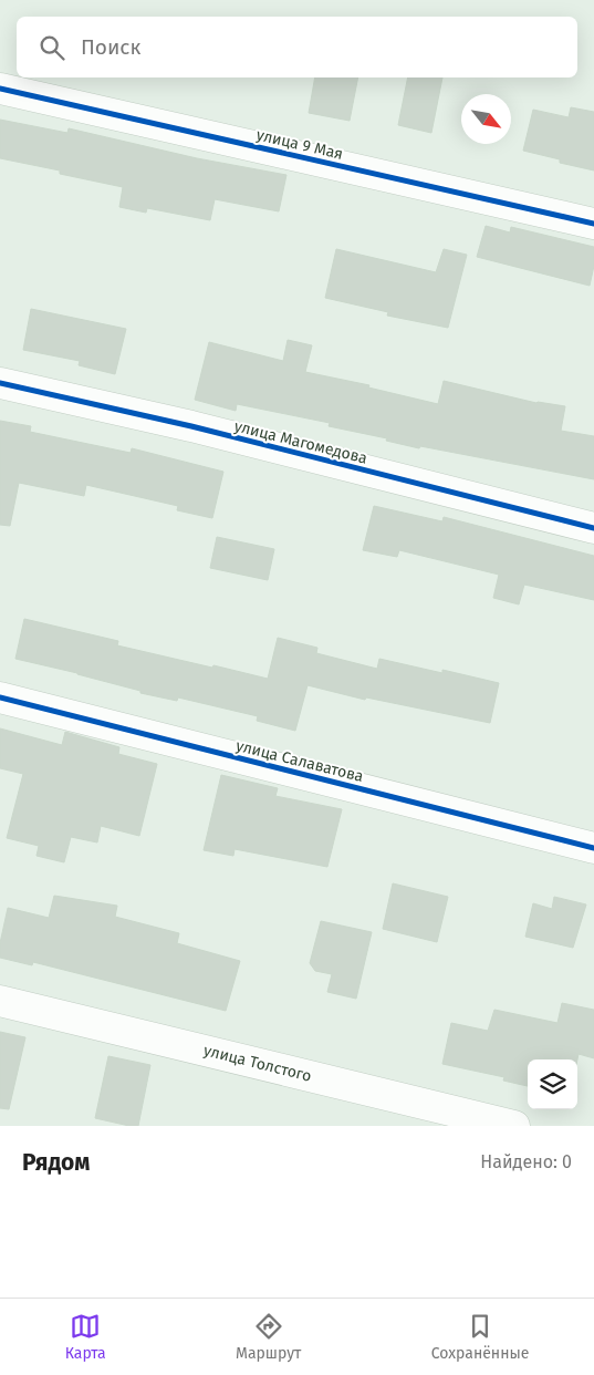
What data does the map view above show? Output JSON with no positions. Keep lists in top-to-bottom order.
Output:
{
  "streets": {
    "street": [
      "улица 9 Мая",
      "улица Магомедова",
      "улица Салаватова",
      "улица Толстого"
    ]
  },
  "north": "bottom right",
  "page": {
    "search": "Поиск",
    "heading": ["Рядом", "Найдено: 0"],
    "nav": ["Карта", "Маршрут", "Сохранённые"]
  }
}
